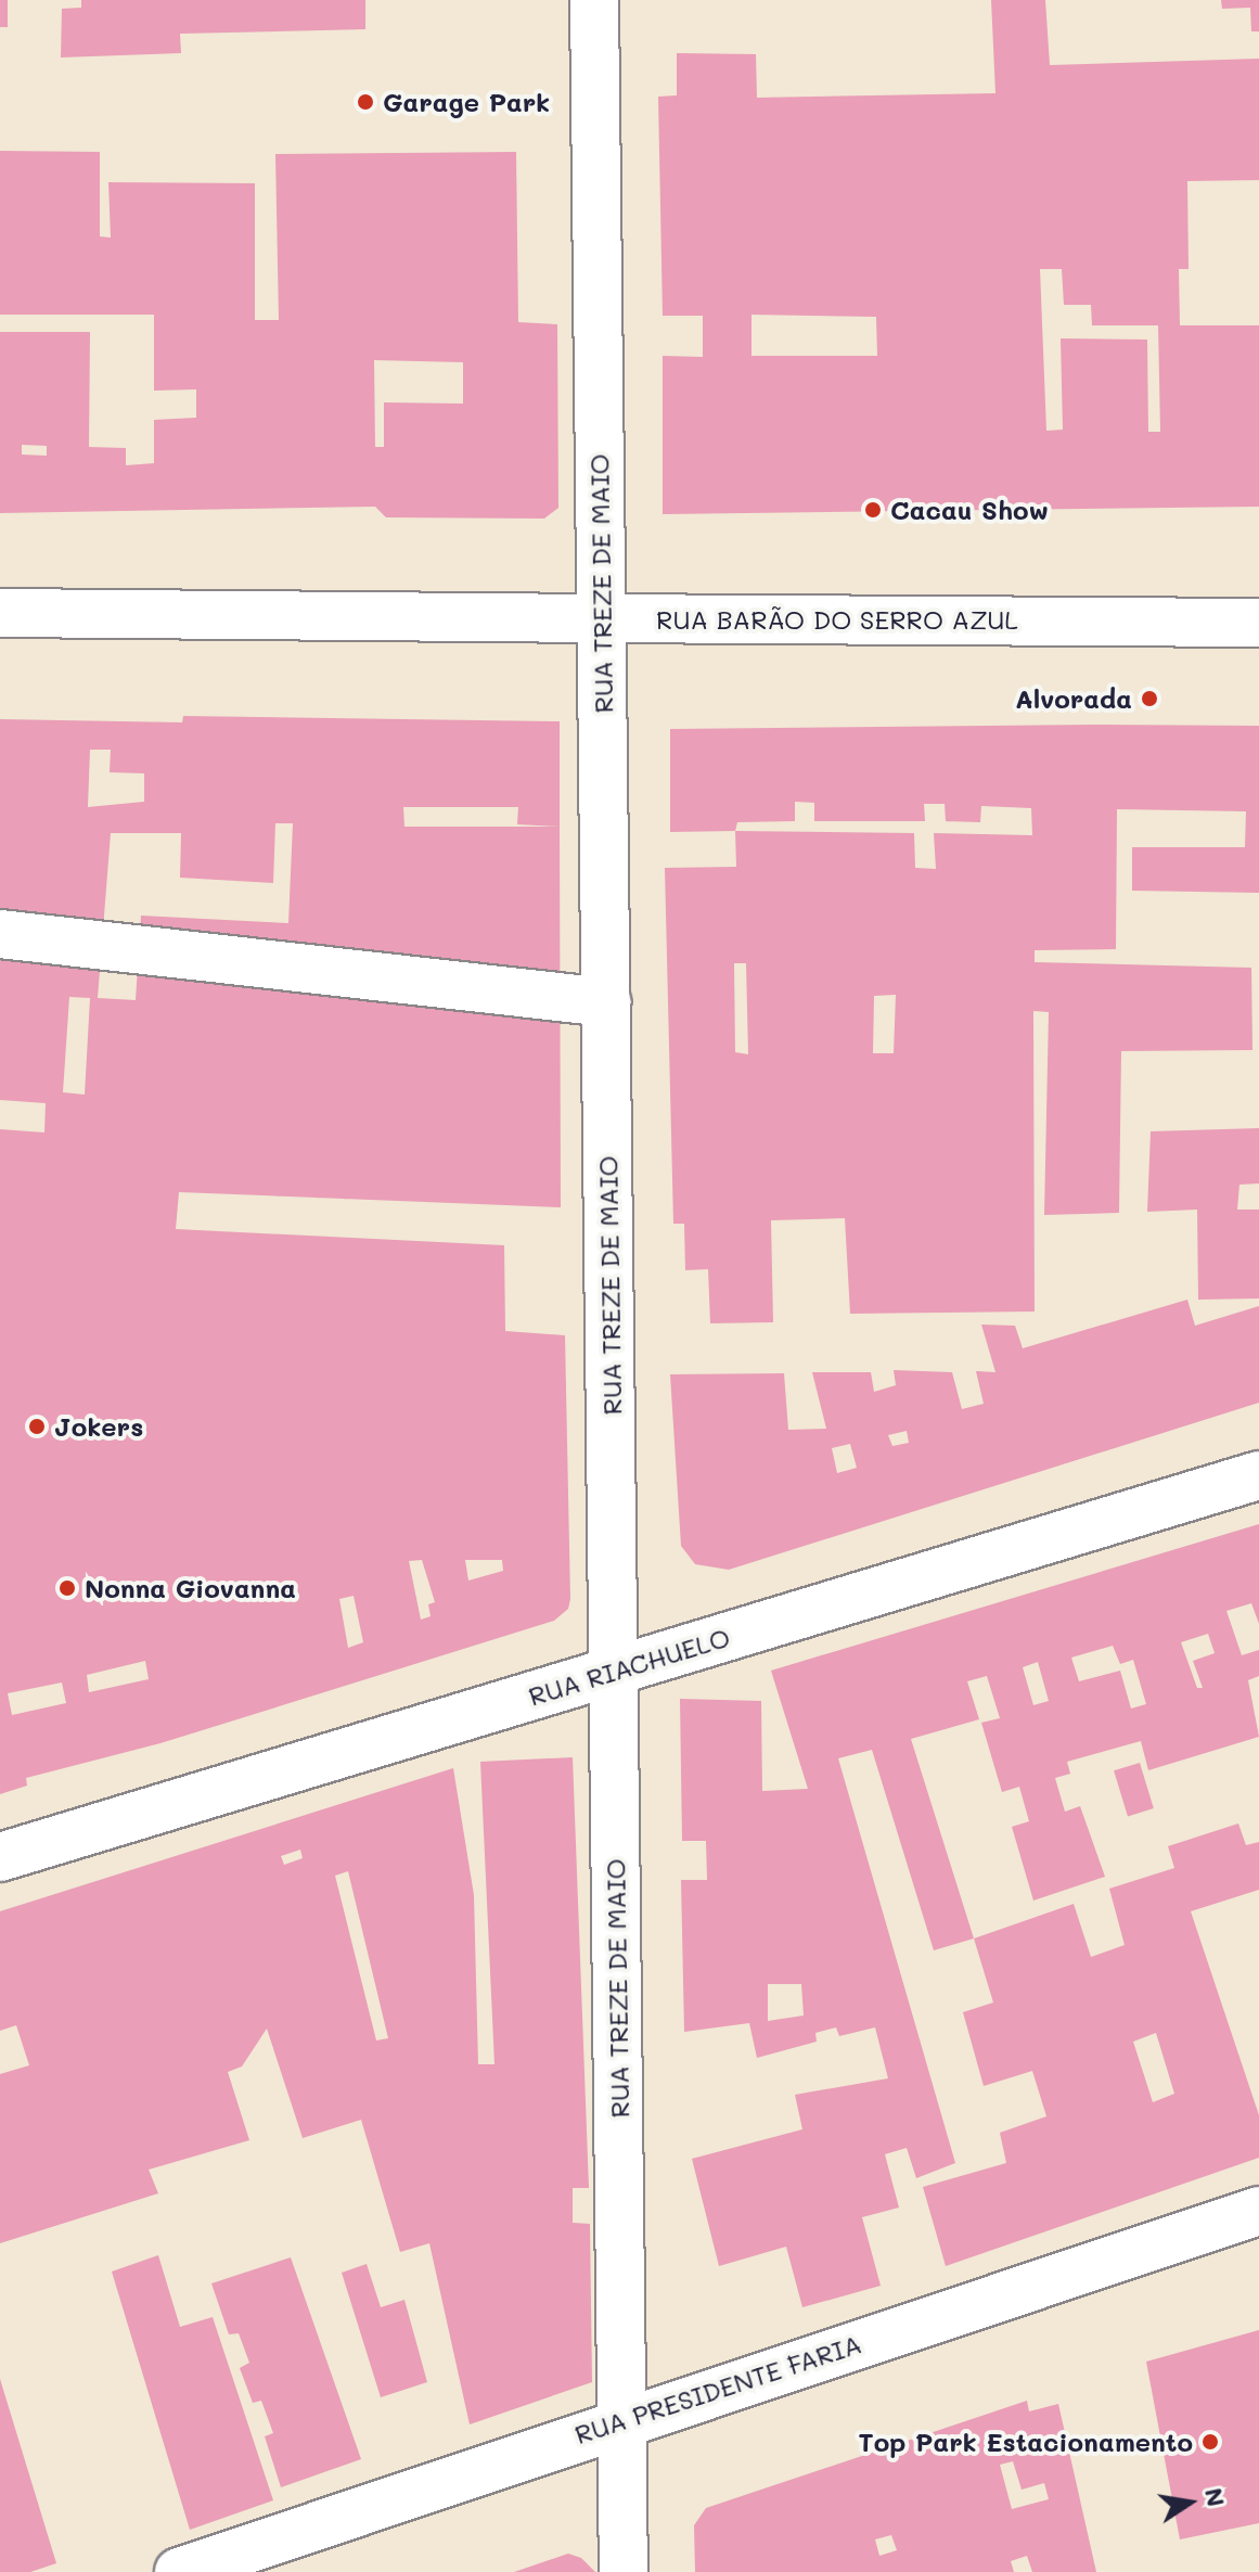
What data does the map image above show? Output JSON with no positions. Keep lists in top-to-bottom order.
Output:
{
  "streets": {
    "street": [
      "RUA TREZE DE MAIO",
      "RUA BARÃO DO SERRO AZUL",
      "RUA RIACHUELO",
      "RUA PRESIDENTE FARIA"
    ]
  },
  "crossings": [
    ["RUA TREZE DE MAIO", "RUA BARÃO DO SERRO AZUL"],
    ["RUA TREZE DE MAIO", "RUA RIACHUELO"],
    ["RUA TREZE DE MAIO", "RUA PRESIDENTE FARIA"]
  ],
  "places": [
    "Garage Park",
    "Cacau Show",
    "Alvorada",
    "Jokers",
    "Nonna Giovanna",
    "Top Park Estacionamento"
  ],
  "north": "right"
}
